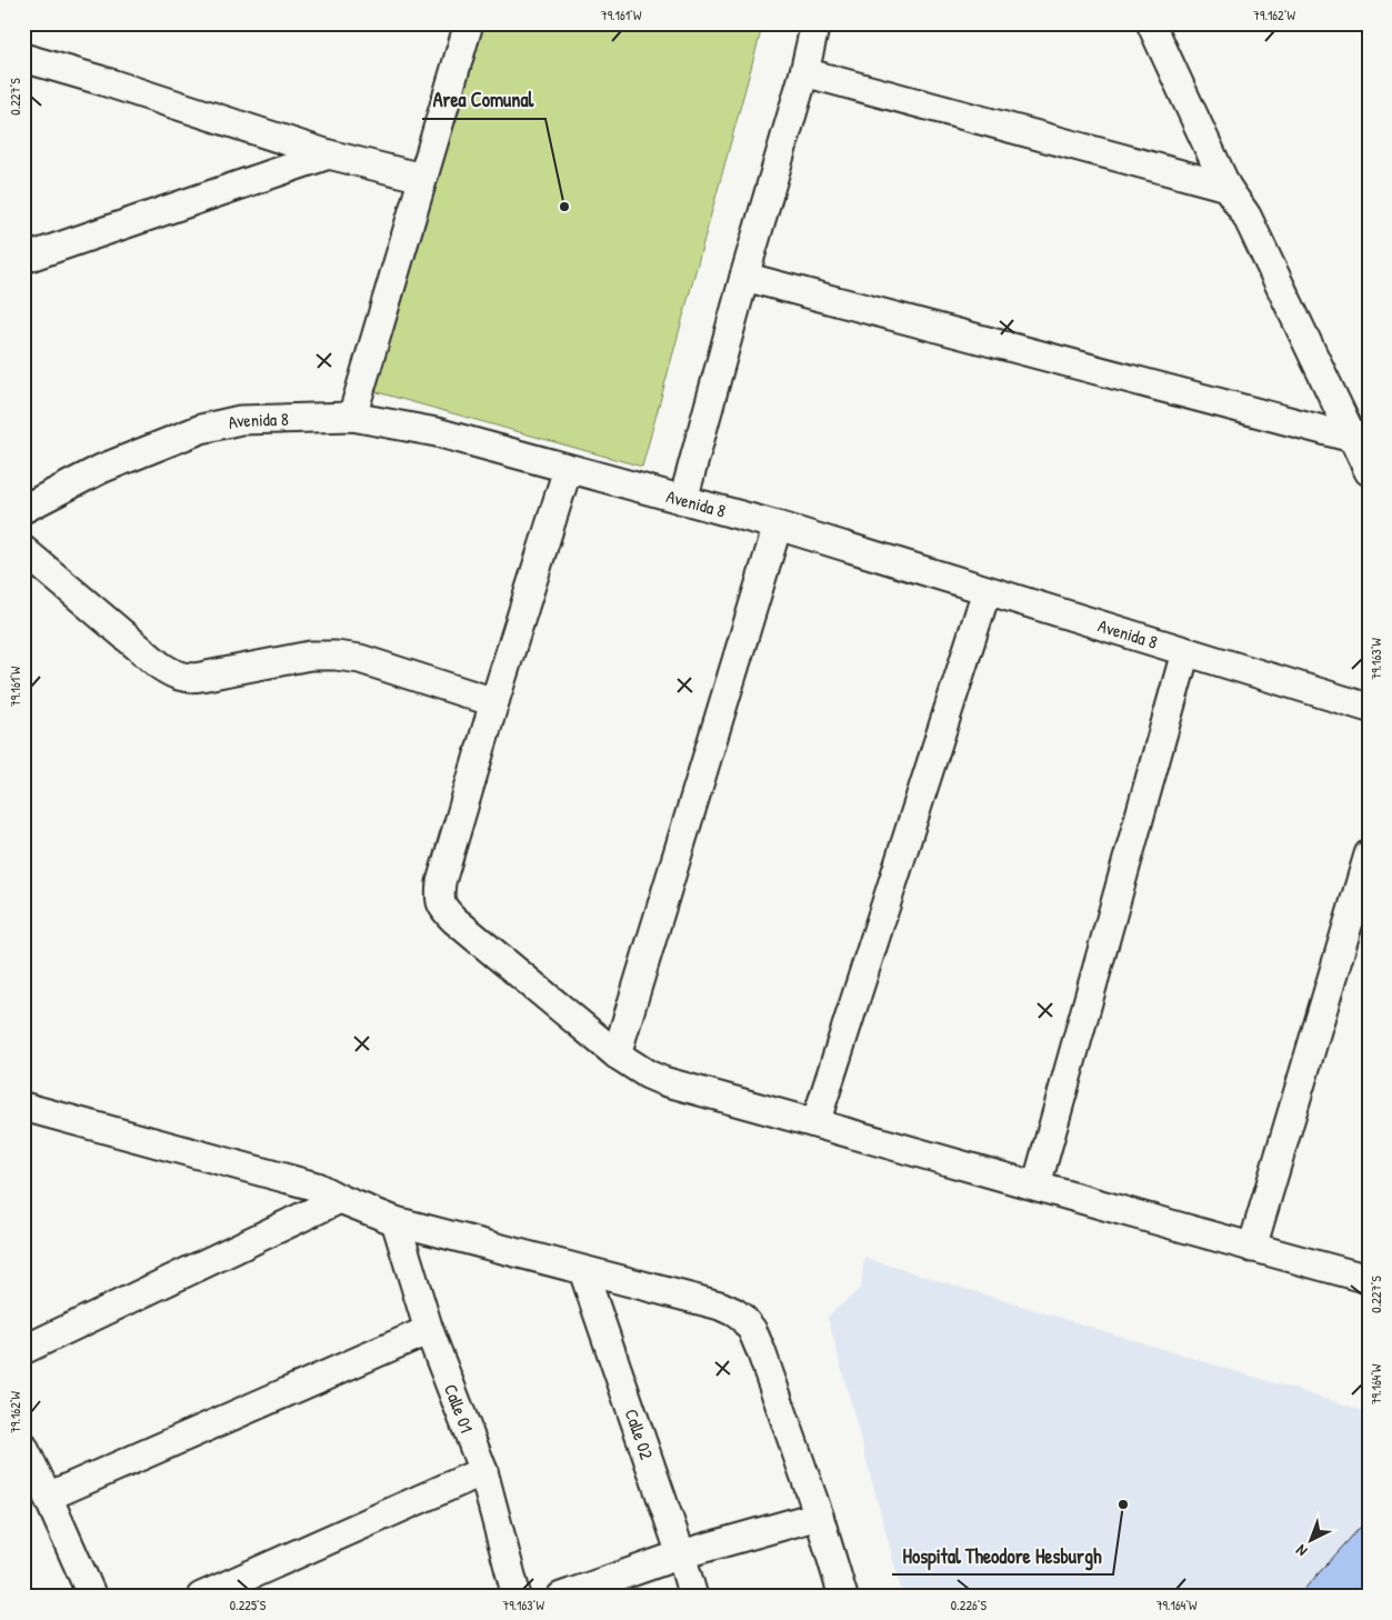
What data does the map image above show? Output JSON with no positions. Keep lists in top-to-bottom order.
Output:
{
  "streets": {
    "street": ["Avenida 8", "Calle 01", "Calle 02"]
  },
  "places": ["Area Comunal", "Hospital Theodore Hesburgh"],
  "north": "bottom left",
  "coordinates": [
    "79.161°W",
    "79.162°W",
    "0.227°S",
    "79.163°W",
    "79.164°W",
    "0.225°S",
    "0.226°S"
  ]
}
